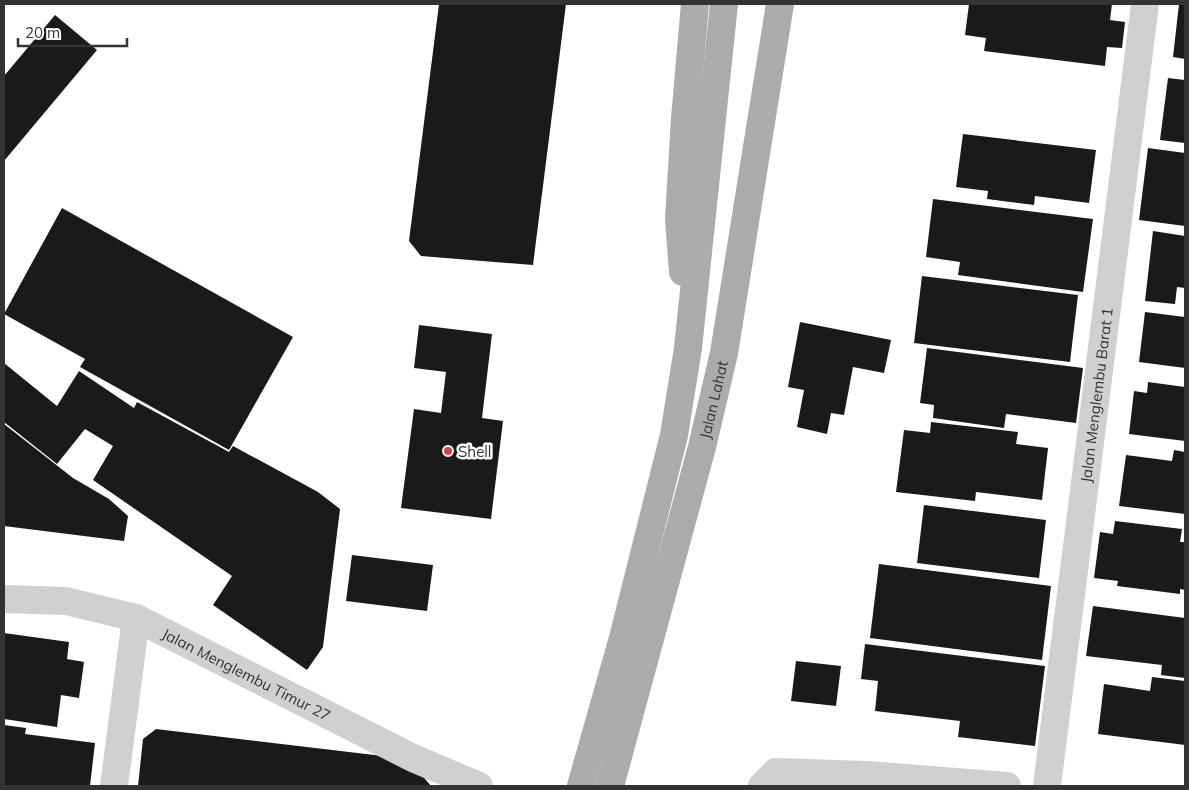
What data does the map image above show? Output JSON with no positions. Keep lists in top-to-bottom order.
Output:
{
  "streets": {
    "main road": ["Jalan Lahat"],
    "street": ["Jalan Menglembu Barat 1", "Jalan Menglembu Timur 27"]
  },
  "places": ["Shell"],
  "scale_bar": "20 m"
}
